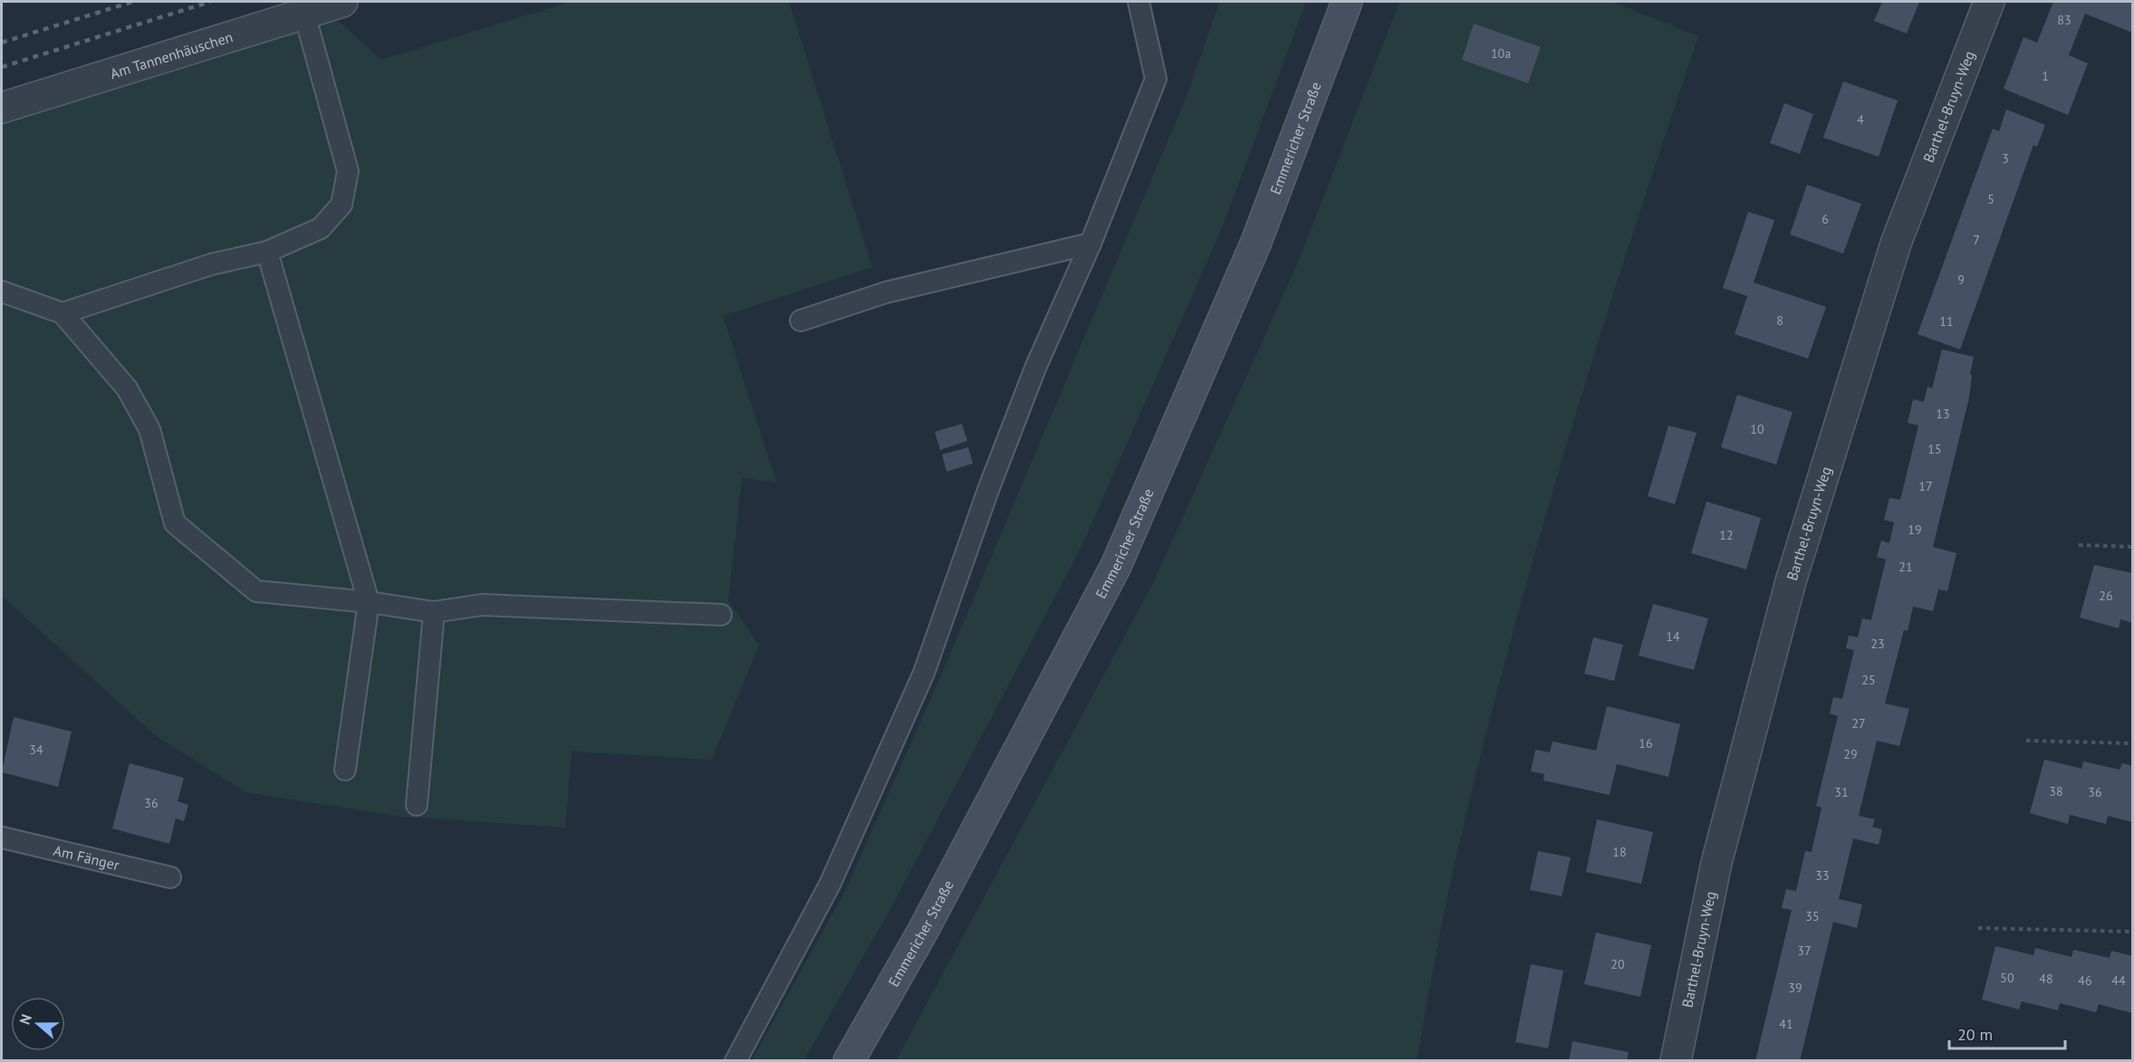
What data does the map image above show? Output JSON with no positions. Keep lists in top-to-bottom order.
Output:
{
  "streets": {
    "main road": ["Emmericher Straße"],
    "street": ["Am Tannenhäuschen", "Barthel-Bruyn-Weg"],
    "lane": ["Am Fänger"]
  },
  "house_numbers": [
    "83",
    "10a",
    "1",
    "4",
    "3",
    "5",
    "6",
    "7",
    "9",
    "8",
    "11",
    "13",
    "10",
    "15",
    "17",
    "19",
    "12",
    "21",
    "26",
    "14",
    "23",
    "25",
    "27",
    "16",
    "34",
    "29",
    "38",
    "31",
    "36",
    "36",
    "18",
    "33",
    "35",
    "37",
    "20",
    "50",
    "48",
    "46",
    "44",
    "39",
    "41"
  ],
  "scale_bar": "20 m",
  "north": "left"
}
